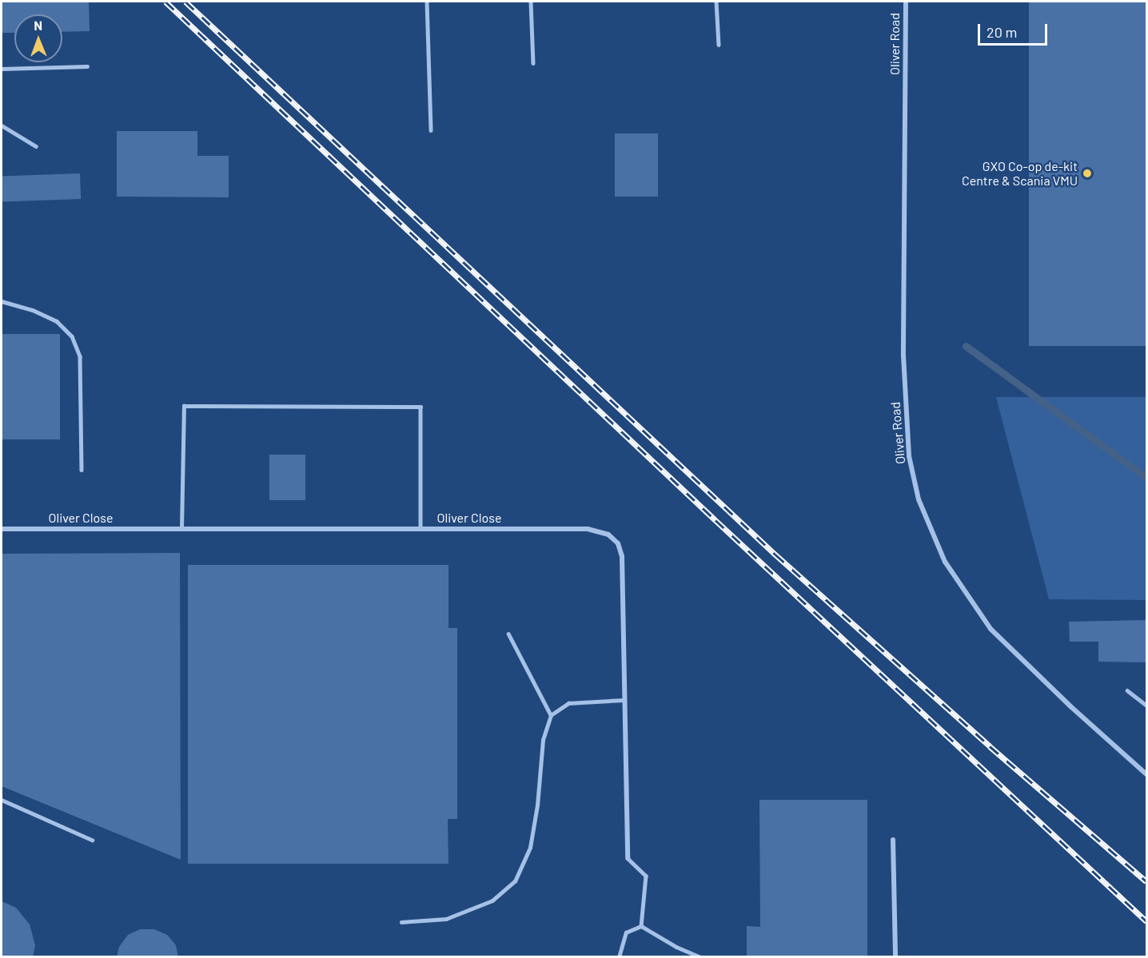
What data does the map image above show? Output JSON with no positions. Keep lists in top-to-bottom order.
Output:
{
  "streets": {
    "street": ["Oliver Road", "Oliver Close"]
  },
  "places": ["GXO Co-op de-kit Centre & Scania VMU"],
  "scale_bar": "20 m",
  "north": "top"
}
